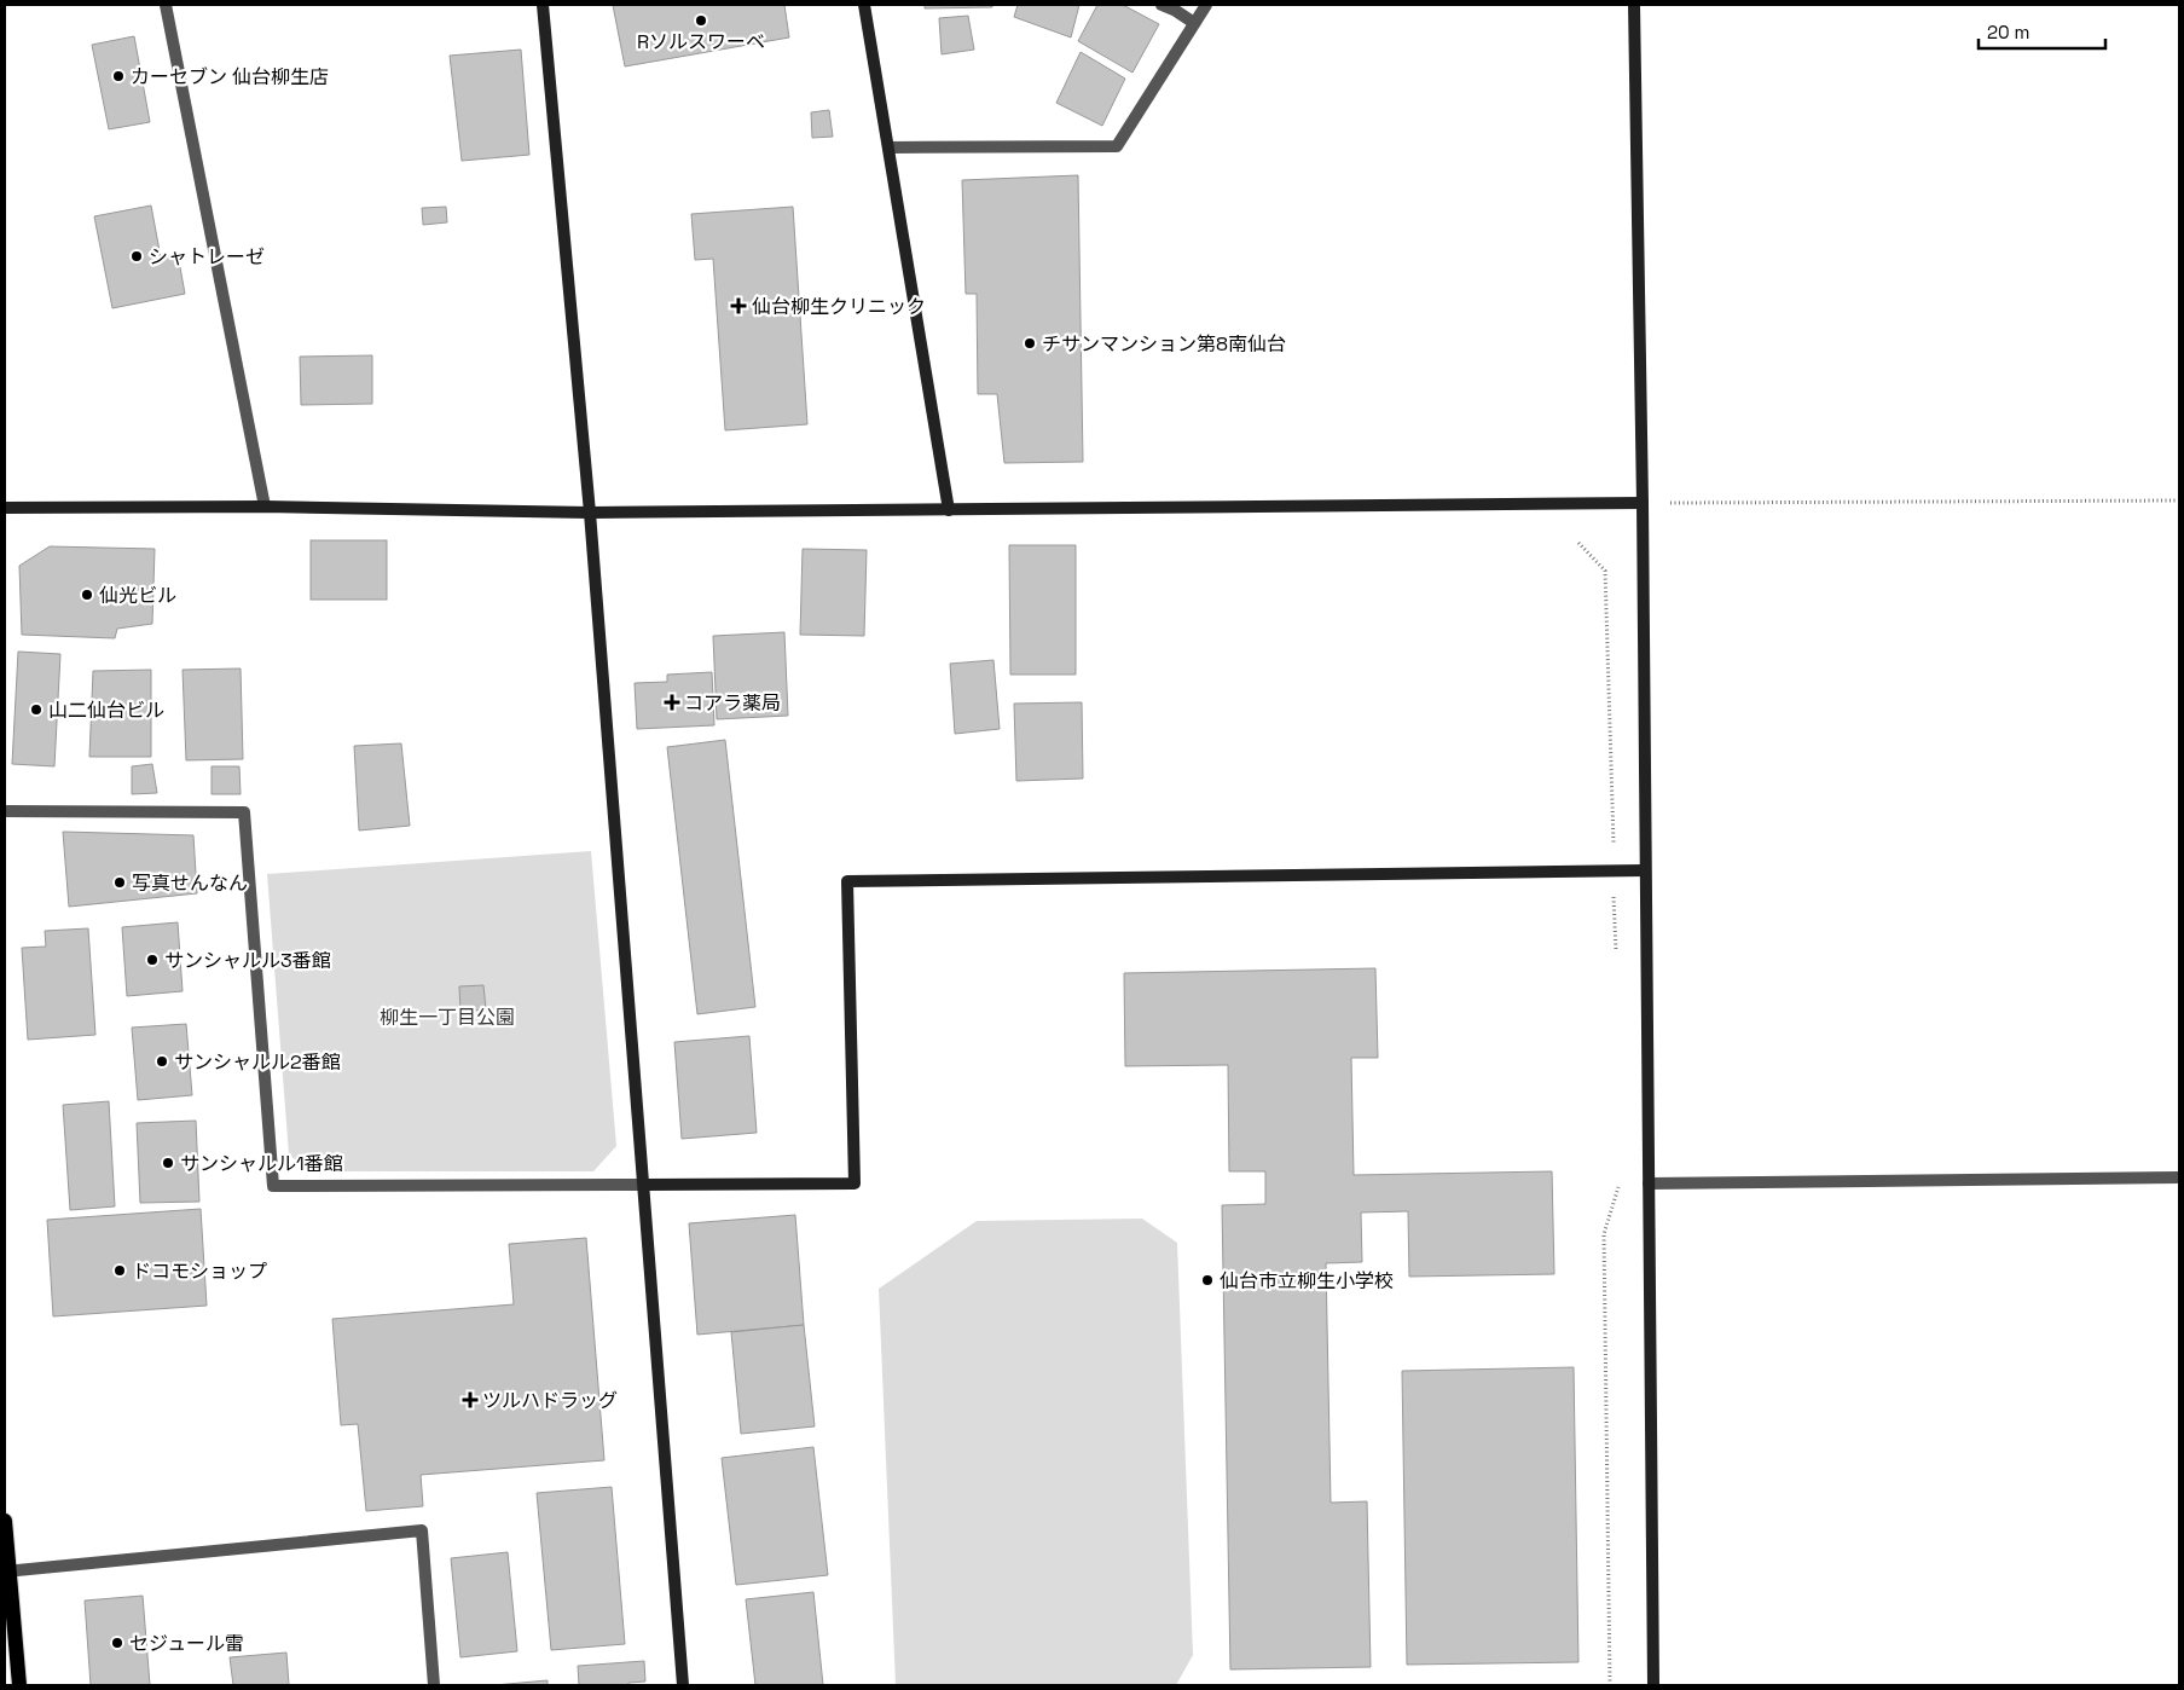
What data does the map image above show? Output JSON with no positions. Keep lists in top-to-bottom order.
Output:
{
  "parks": ["柳生一丁目公園"],
  "places": {
    "other": [
      "Rソルスワーベ",
      "カーセブン 仙台柳生店",
      "シャトレーゼ",
      "チサンマンション第8南仙台",
      "仙光ビル",
      "山二仙台ビル",
      "写真せんなん",
      "サンシャルル3番館",
      "サンシャルル2番館",
      "サンシャルル1番館",
      "ドコモショップ",
      "仙台市立柳生小学校",
      "セジュール雷"
    ],
    "health": ["仙台柳生クリニック", "コアラ薬局", "ツルハドラッグ"]
  },
  "scale_bar": "20 m"
}
